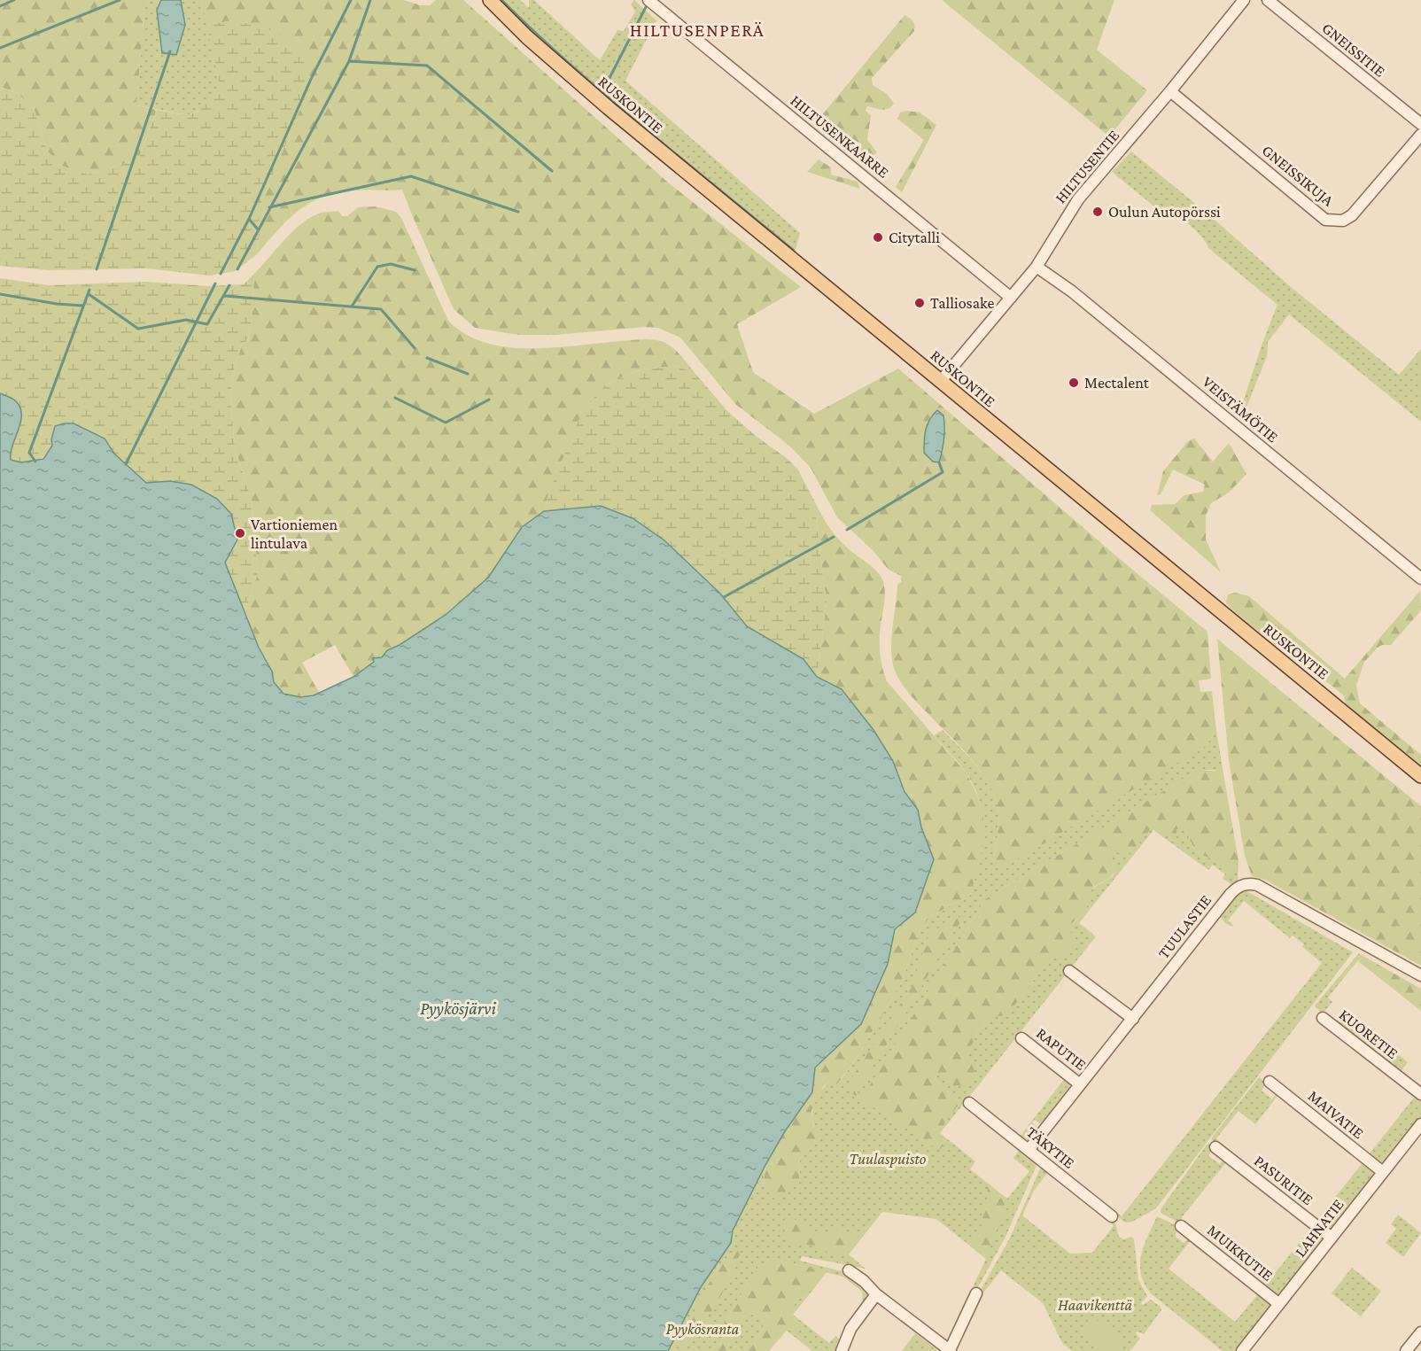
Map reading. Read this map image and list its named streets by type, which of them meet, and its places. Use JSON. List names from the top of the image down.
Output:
{
  "streets": {
    "main road": ["RUSKONTIE"],
    "street": [
      "GNEISSITIE",
      "HILTUSENKAARRE",
      "HILTUSENTIE",
      "GNEISSIKUJA",
      "VEISTÄMÖTIE",
      "TUULASTIE",
      "KUORETIE",
      "RAPUTIE",
      "MAIVATIE",
      "TÄKYTIE",
      "PASURITIE",
      "LAHNATIE",
      "MUIKKUTIE"
    ]
  },
  "crossings": [
    ["RUSKONTIE", "HILTUSENTIE"],
    ["HILTUSENKAARRE", "HILTUSENTIE"],
    ["HILTUSENTIE", "GNEISSIKUJA"],
    ["HILTUSENTIE", "VEISTÄMÖTIE"],
    ["TUULASTIE", "RAPUTIE"],
    ["TUULASTIE", "TÄKYTIE"],
    ["MAIVATIE", "LAHNATIE"],
    ["PASURITIE", "LAHNATIE"],
    ["LAHNATIE", "MUIKKUTIE"]
  ],
  "districts": ["HILTUSENPERÄ"],
  "water": ["Pyykösjärvi"],
  "parks": ["Tuulaspuisto", "Haavikenttä", "Pyykösranta"],
  "places": [
    "Oulun Autopörssi",
    "Citytalli",
    "Talliosake",
    "Mectalent",
    "Vartioniemen lintulava"
  ]
}
